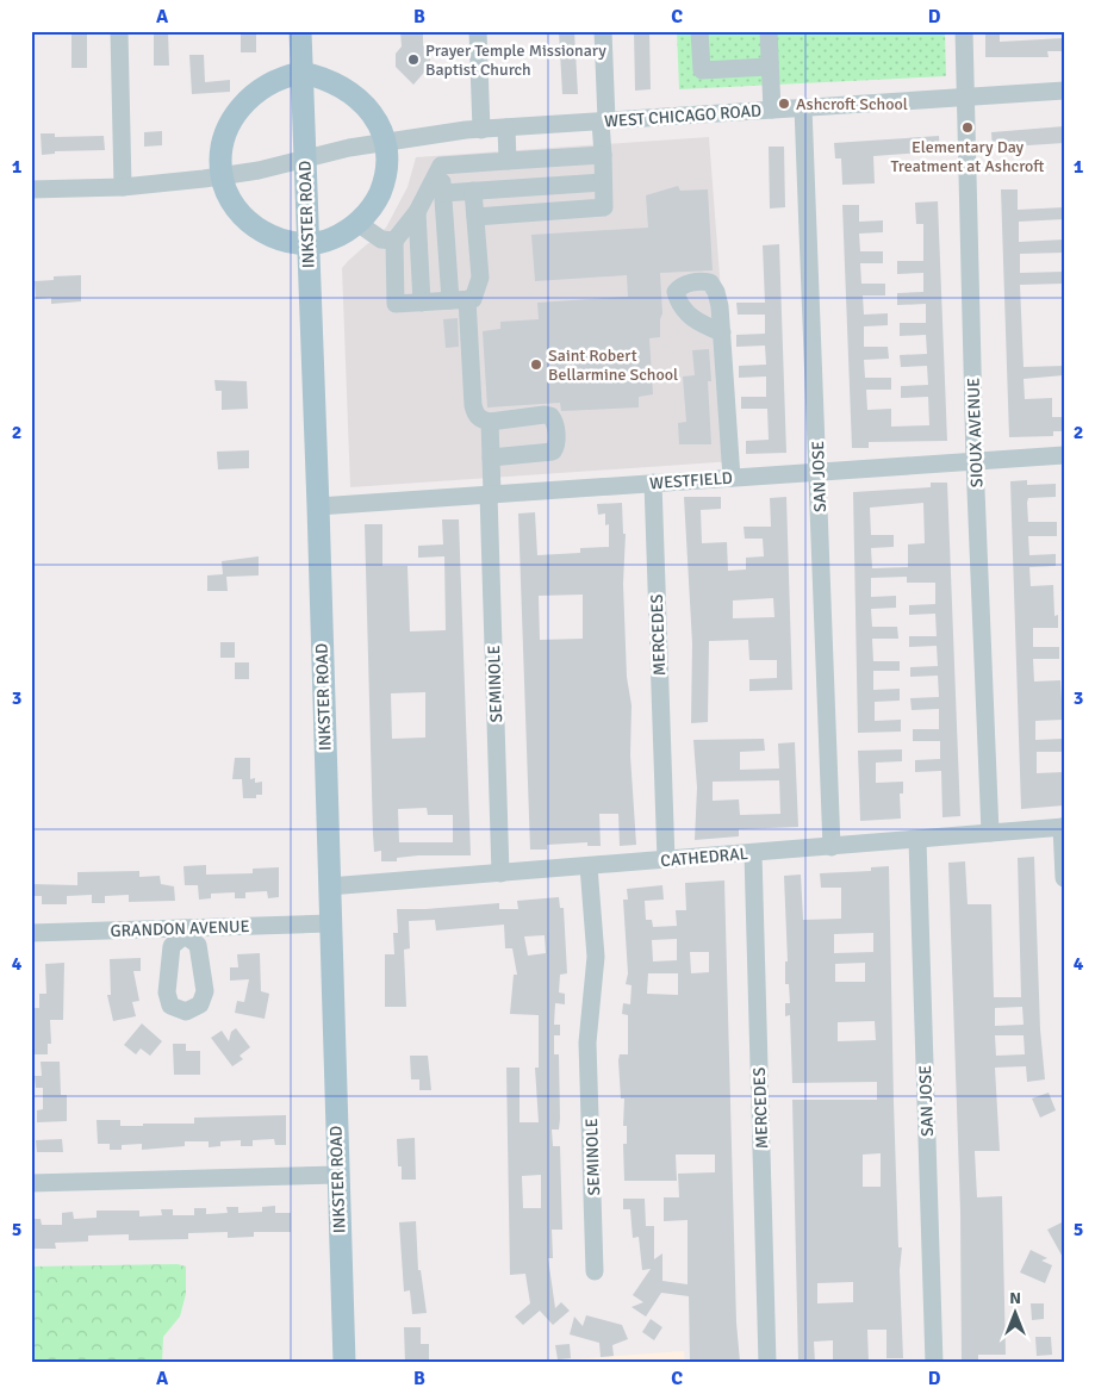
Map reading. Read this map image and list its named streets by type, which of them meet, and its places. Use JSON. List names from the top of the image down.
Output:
{
  "streets": {
    "main road": ["INKSTER ROAD"],
    "street": [
      "WEST CHICAGO ROAD",
      "SIOUX AVENUE",
      "SAN JOSE",
      "WESTFIELD",
      "MERCEDES",
      "SEMINOLE",
      "CATHEDRAL",
      "GRANDON AVENUE"
    ]
  },
  "crossings": [
    ["WEST CHICAGO ROAD", "INKSTER ROAD"],
    ["WEST CHICAGO ROAD", "SIOUX AVENUE"],
    ["WEST CHICAGO ROAD", "SAN JOSE"],
    ["INKSTER ROAD", "WESTFIELD"],
    ["INKSTER ROAD", "CATHEDRAL"],
    ["INKSTER ROAD", "GRANDON AVENUE"],
    ["SIOUX AVENUE", "WESTFIELD"],
    ["SIOUX AVENUE", "CATHEDRAL"],
    ["SAN JOSE", "WESTFIELD"],
    ["SAN JOSE", "CATHEDRAL"],
    ["WESTFIELD", "MERCEDES"],
    ["WESTFIELD", "SEMINOLE"],
    ["MERCEDES", "CATHEDRAL"],
    ["SEMINOLE", "CATHEDRAL"]
  ],
  "places": [
    "Prayer Temple Missionary Baptist Church",
    "Ashcroft School",
    "Elementary Day Treatment at Ashcroft",
    "Saint Robert Bellarmine School"
  ],
  "north": "top",
  "grid": {
    "columns": [
      "A",
      "B",
      "C",
      "D"
    ],
    "rows": [
      "1",
      "2",
      "3",
      "4",
      "5"
    ]
  }
}
